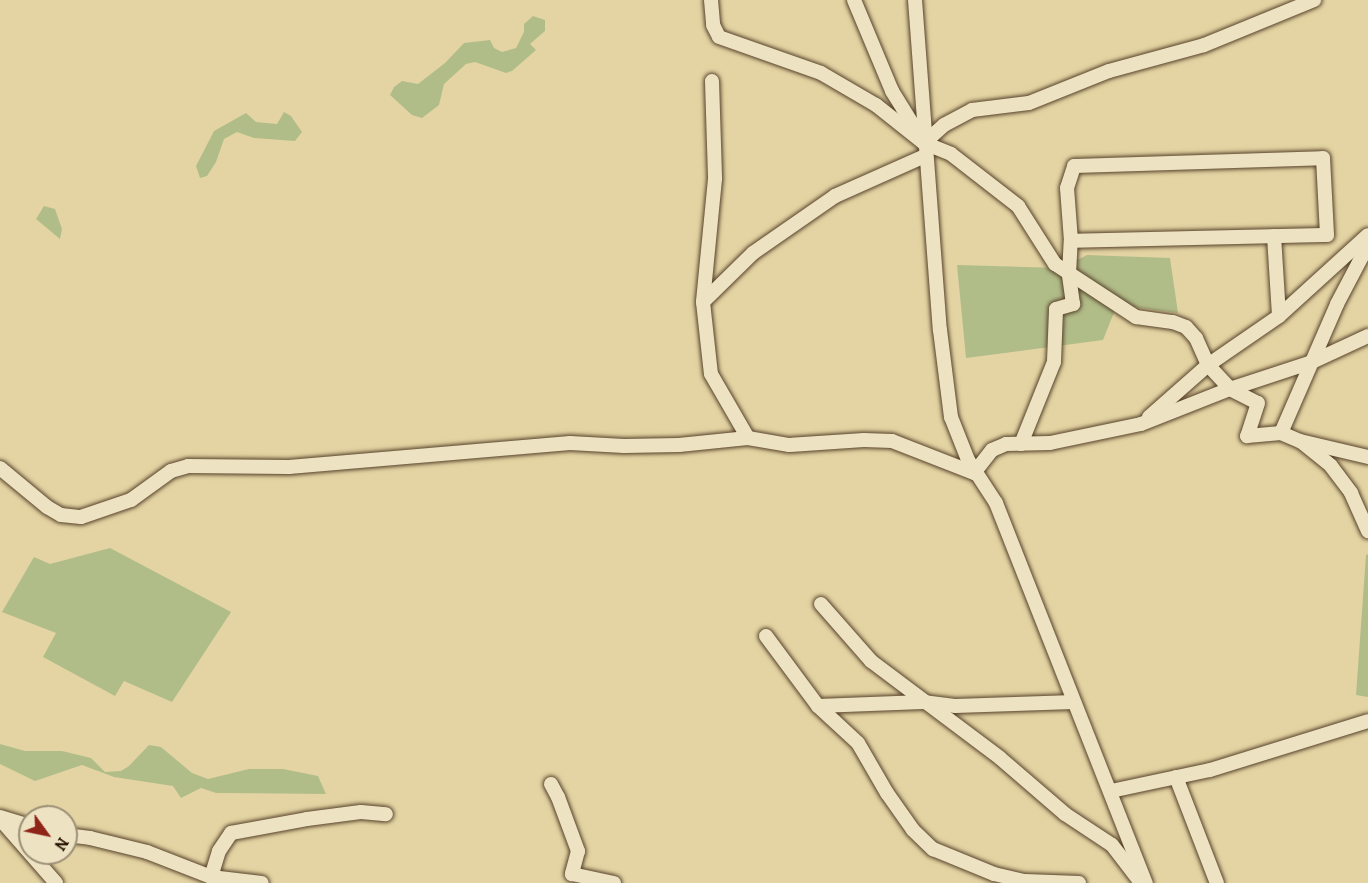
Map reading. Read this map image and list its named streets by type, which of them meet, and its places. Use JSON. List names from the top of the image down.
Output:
{
  "north": "bottom right"
}
